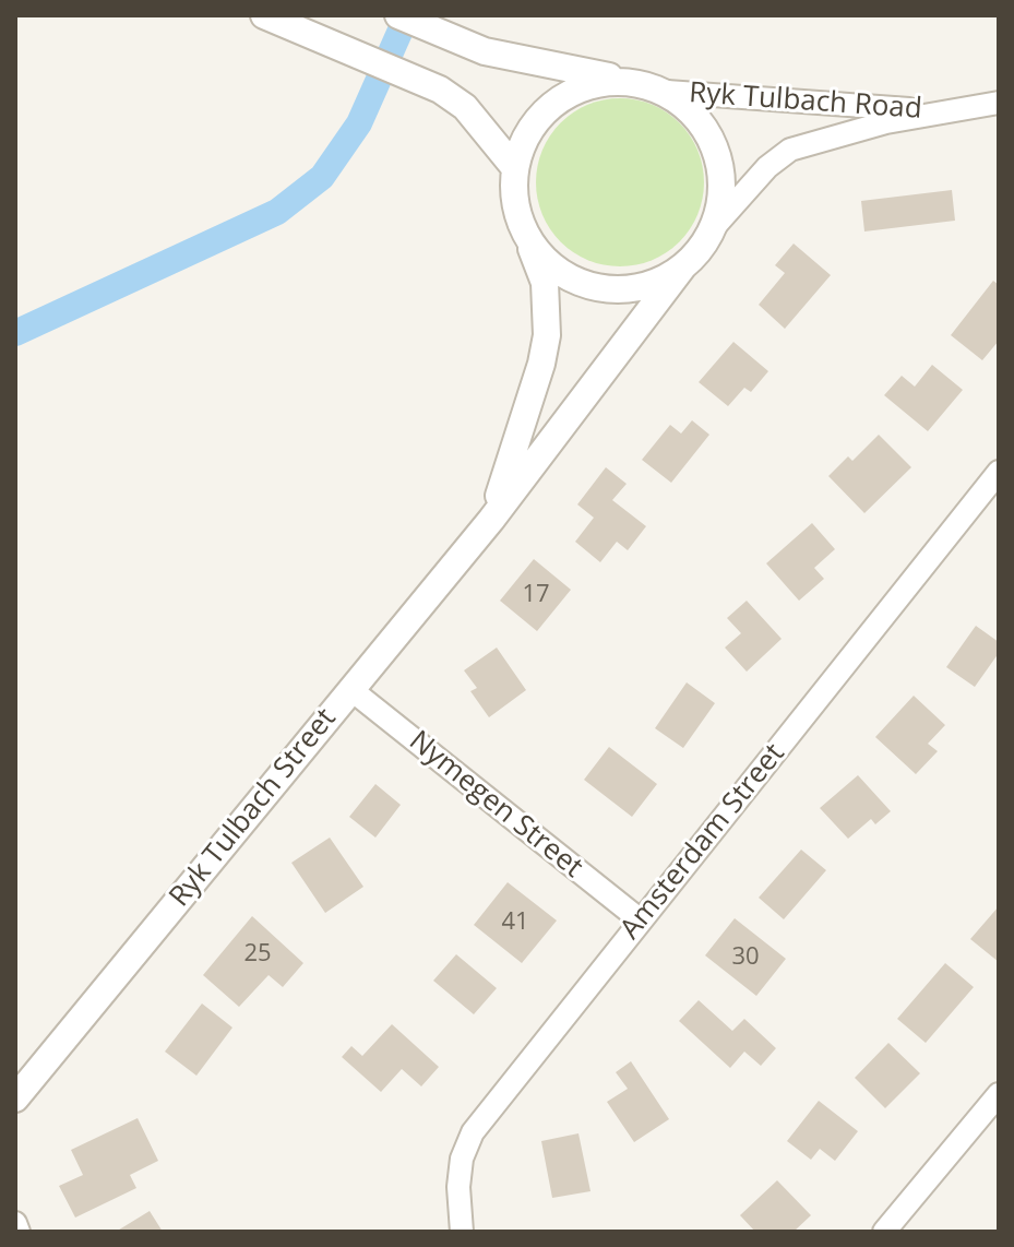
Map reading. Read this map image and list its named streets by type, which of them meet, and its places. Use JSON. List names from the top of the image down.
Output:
{
  "streets": {
    "street": [
      "Ryk Tulbach Road",
      "Nymegen Street",
      "Ryk Tulbach Street",
      "Amsterdam Street"
    ]
  },
  "crossings": [
    ["Ryk Tulbach Road", "Ryk Tulbach Street"],
    ["Nymegen Street", "Ryk Tulbach Street"],
    ["Nymegen Street", "Amsterdam Street"]
  ],
  "house_numbers": [
    "17",
    "41",
    "25",
    "30"
  ]
}
